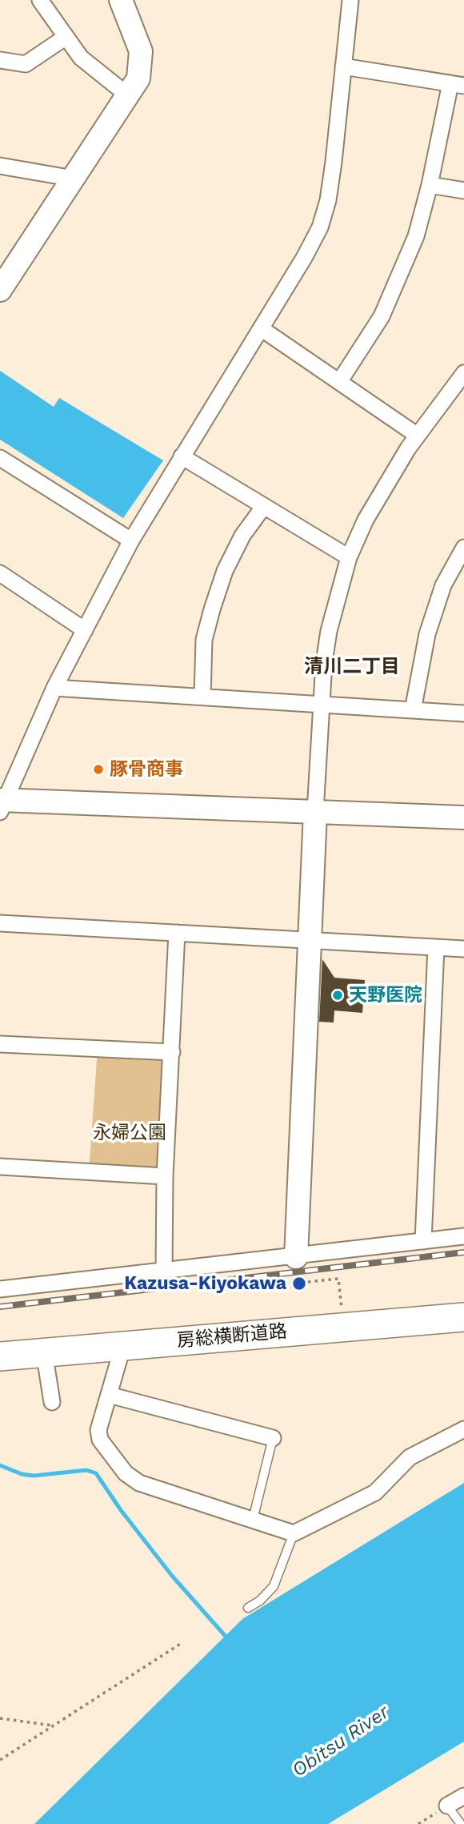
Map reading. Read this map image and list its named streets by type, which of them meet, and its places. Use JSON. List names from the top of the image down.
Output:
{
  "streets": {
    "highway": ["房総横断道路"]
  },
  "districts": ["清川二丁目"],
  "water": ["Obitsu River"],
  "parks": ["永婦公園"],
  "places": ["豚骨商事", "天野医院", "Kazusa-Kiyokawa"]
}
